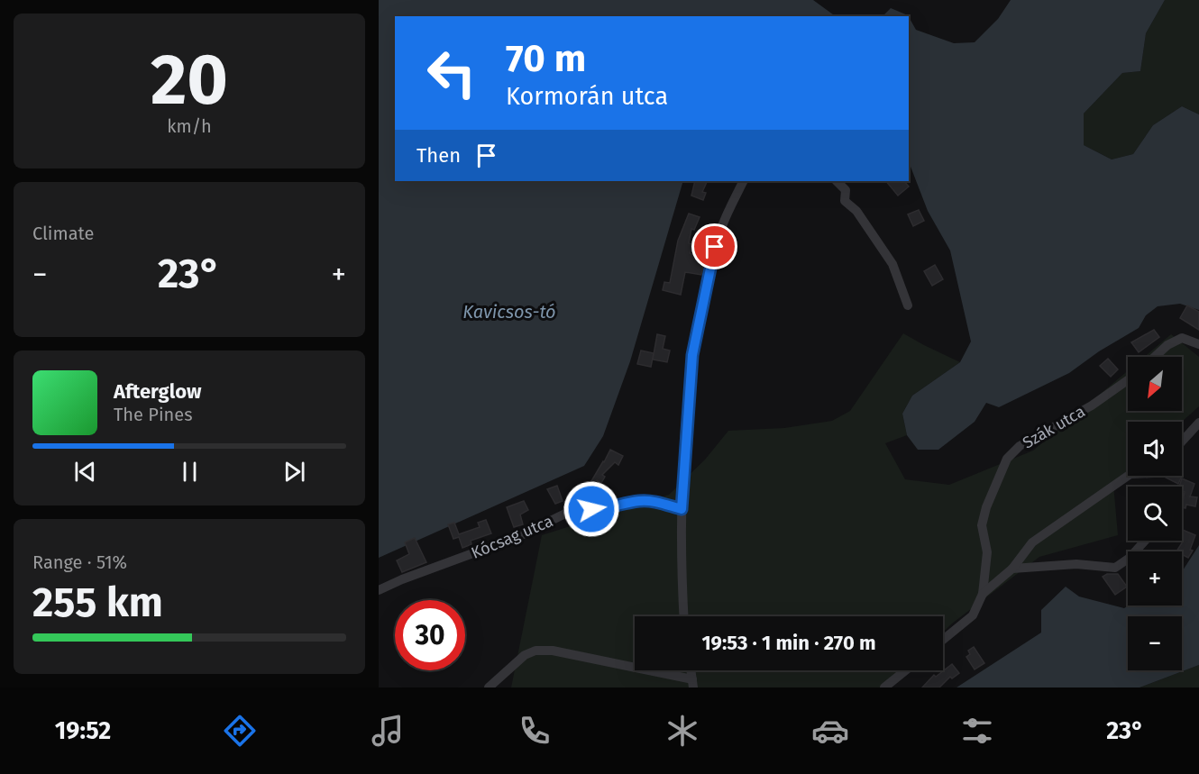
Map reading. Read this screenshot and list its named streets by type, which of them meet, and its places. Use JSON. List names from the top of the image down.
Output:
{
  "streets": {
    "street": ["Szák utca", "Kócsag utca"]
  },
  "water": ["Kavicsos-tó"],
  "north": "bottom left",
  "page": {
    "tile": [
      ["20", "km/h"],
      "Climate",
      ["Range · 51%", "255 km"]
    ],
    "turn": ["70 m", "Kormorán utca"],
    "then": "Then",
    "heat": ["−", "23°", "+"],
    "map_buttons": ["+", "−"],
    "song": ["Afterglow", "The Pines"],
    "limit": "30",
    "trip": "19:53 · 1 min · 270 m",
    "tabs": ["19:52", "23°"]
  }
}
